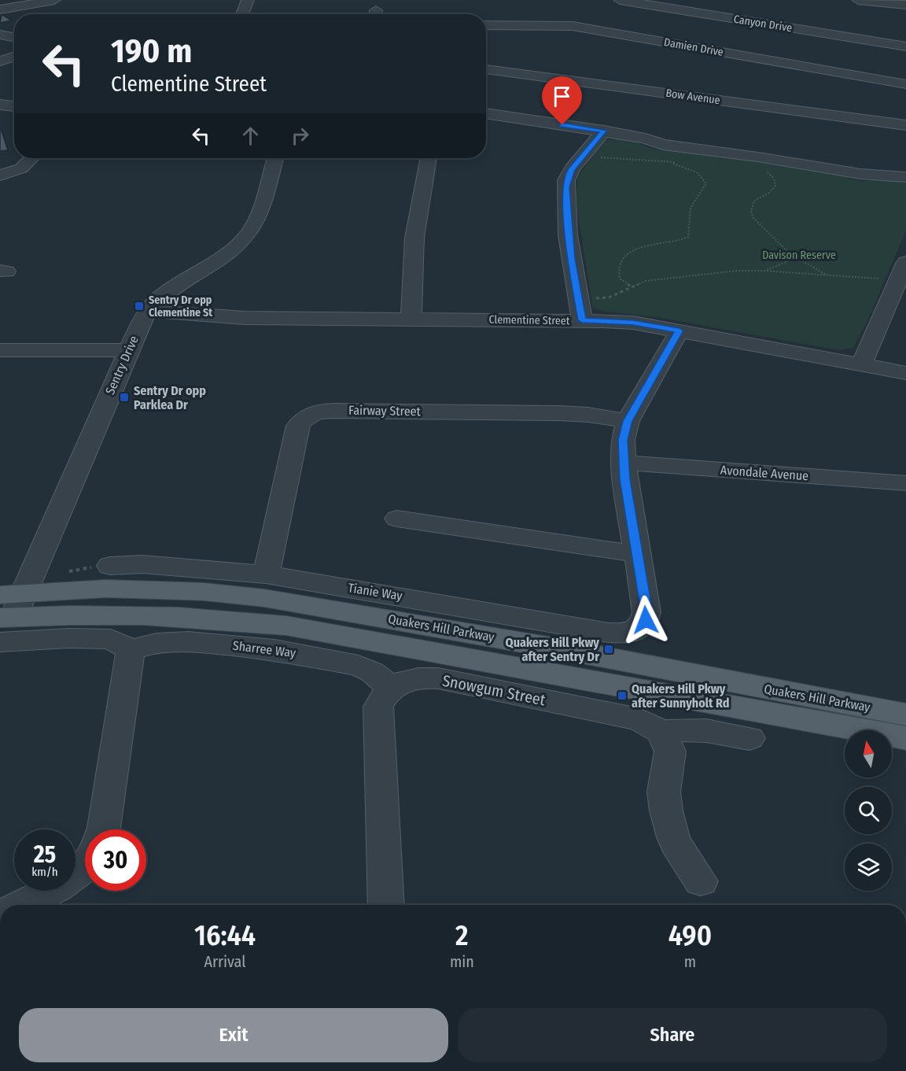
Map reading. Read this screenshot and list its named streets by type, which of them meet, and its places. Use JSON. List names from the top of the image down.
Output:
{
  "streets": {
    "main road": ["Quakers Hill Parkway"],
    "street": [
      "Canyon Drive",
      "Damien Drive",
      "Bow Avenue",
      "Clementine Street",
      "Sentry Drive",
      "Fairway Street",
      "Avondale Avenue",
      "Tianie Way",
      "Sharree Way",
      "Snowgum Street"
    ]
  },
  "crossings": [
    ["Clementine Street", "Sentry Drive"],
    ["Sentry Drive", "Quakers Hill Parkway"],
    ["Fairway Street", "Tianie Way"],
    ["Sharree Way", "Snowgum Street"]
  ],
  "parks": ["Davison Reserve"],
  "places": {
    "transit": [
      "Sentry Dr opp Clementine St",
      "Sentry Dr opp Parklea Dr",
      "Quakers Hill Pkwy after Sentry Dr",
      "Quakers Hill Pkwy after Sunnyholt Rd"
    ]
  },
  "north": "top",
  "page": {
    "turn": ["190 m", "Clementine Street"],
    "speed": "25 km/h",
    "limit": "30",
    "eta": [
      "16:44",
      "Arrival",
      "2",
      "min",
      "490",
      "m"
    ],
    "buttons": ["Exit", "Share"]
  }
}
